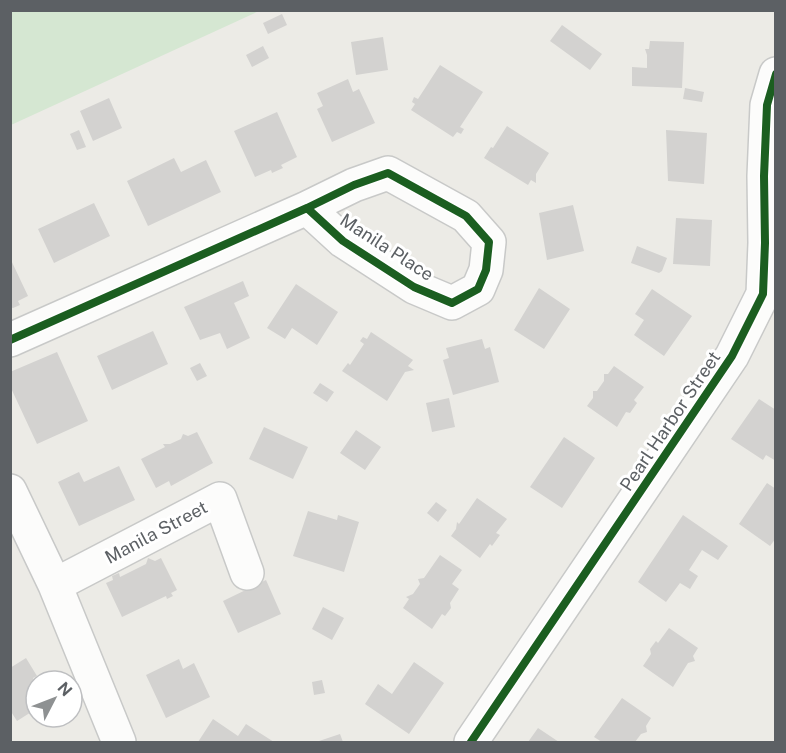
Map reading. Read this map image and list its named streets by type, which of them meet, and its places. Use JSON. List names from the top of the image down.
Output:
{
  "streets": {
    "street": ["Manila Place", "Pearl Harbor Street", "Manila Street"]
  },
  "north": "top right"
}
